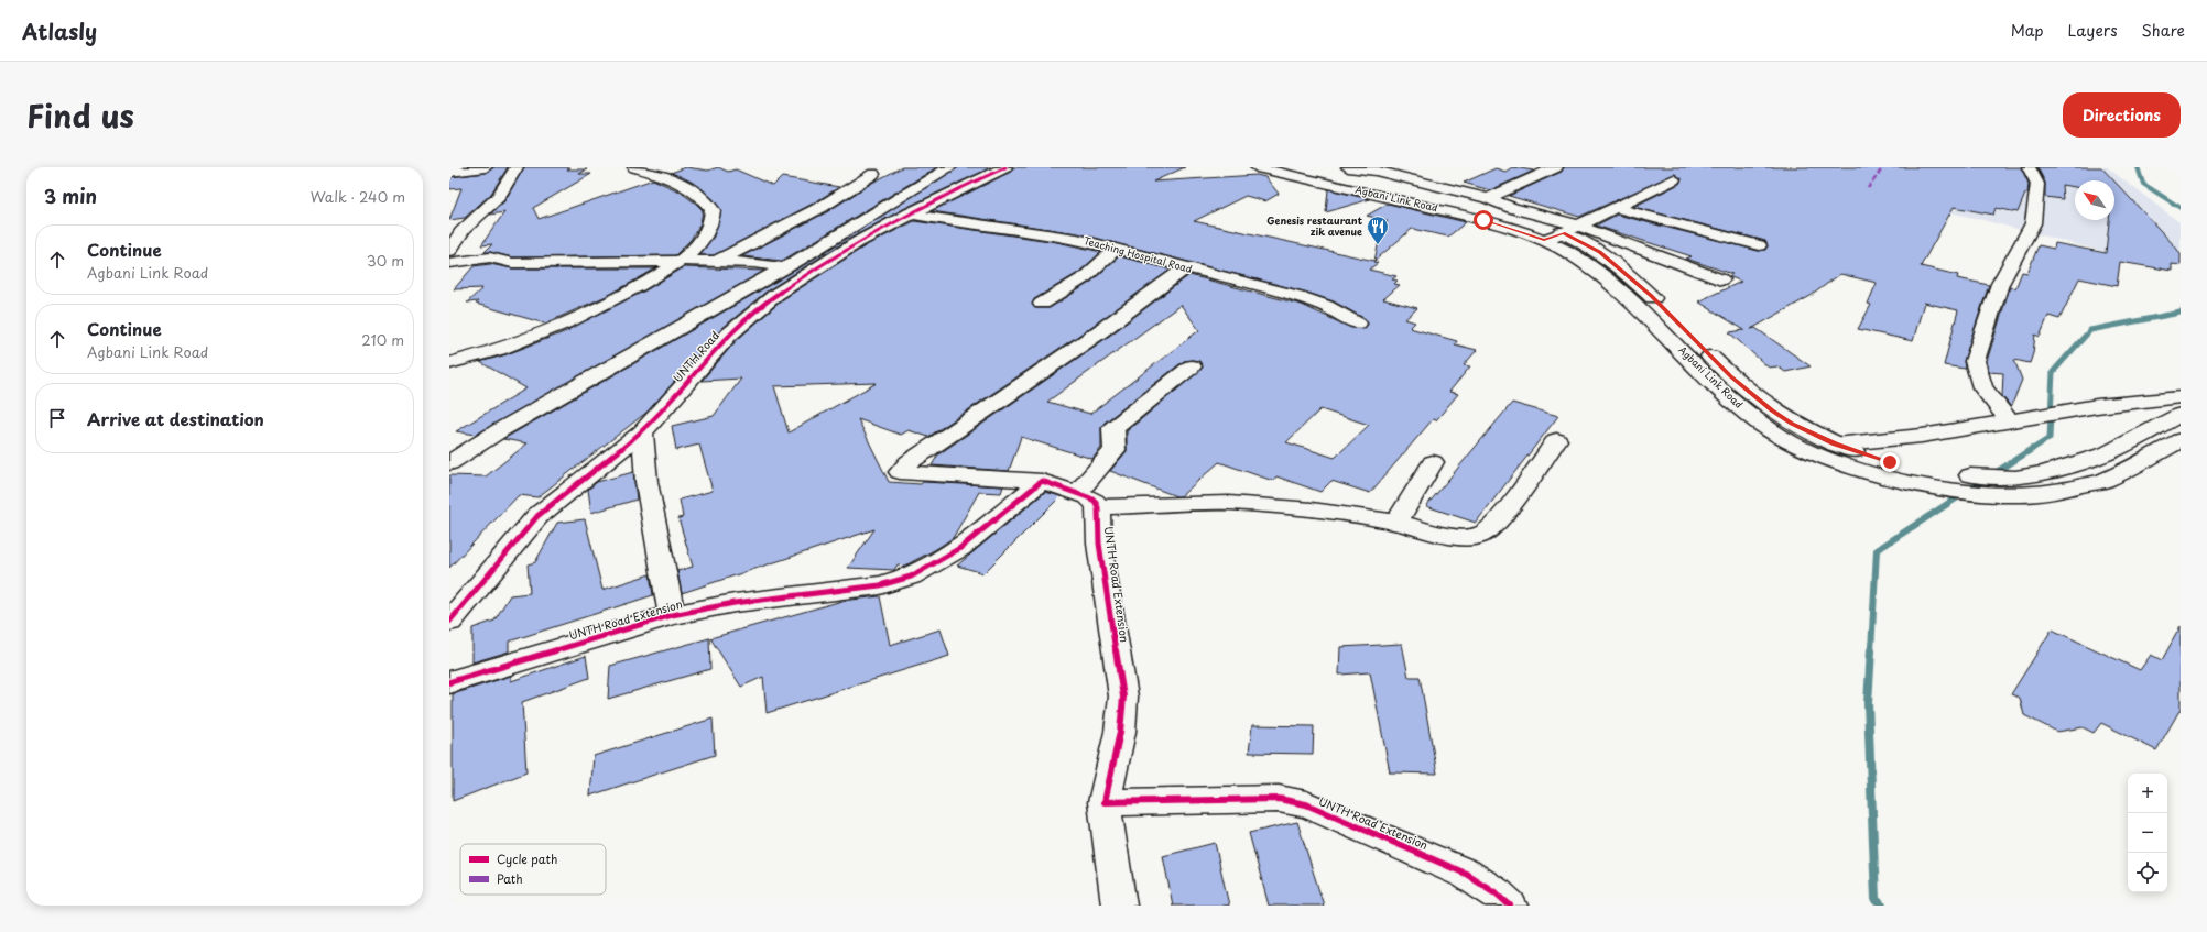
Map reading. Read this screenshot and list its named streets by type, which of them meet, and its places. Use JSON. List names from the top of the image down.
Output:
{
  "streets": {
    "street": [
      "Agbani Link Road",
      "Teaching Hospital Road",
      "UNTH Road",
      "UNTH Road Extension"
    ]
  },
  "crossings": [
    ["Teaching Hospital Road", "UNTH Road"]
  ],
  "places": {
    "restaurant": ["Genesis restaurant zik avenue"]
  },
  "legend": ["Cycle path", "Path"],
  "north": "top left",
  "page": {
    "header": "Atlasly",
    "nav": ["Map", "Layers", "Share"],
    "title": "Find us",
    "buttons": "Directions",
    "heading": ["3 min", "Walk · 240 m"],
    "list": [
      ["Continue", "Agbani Link Road", "30 m"],
      ["Continue", "Agbani Link Road", "210 m"],
      "Arrive at destination"
    ],
    "map_buttons": ["+", "−"]
  }
}
